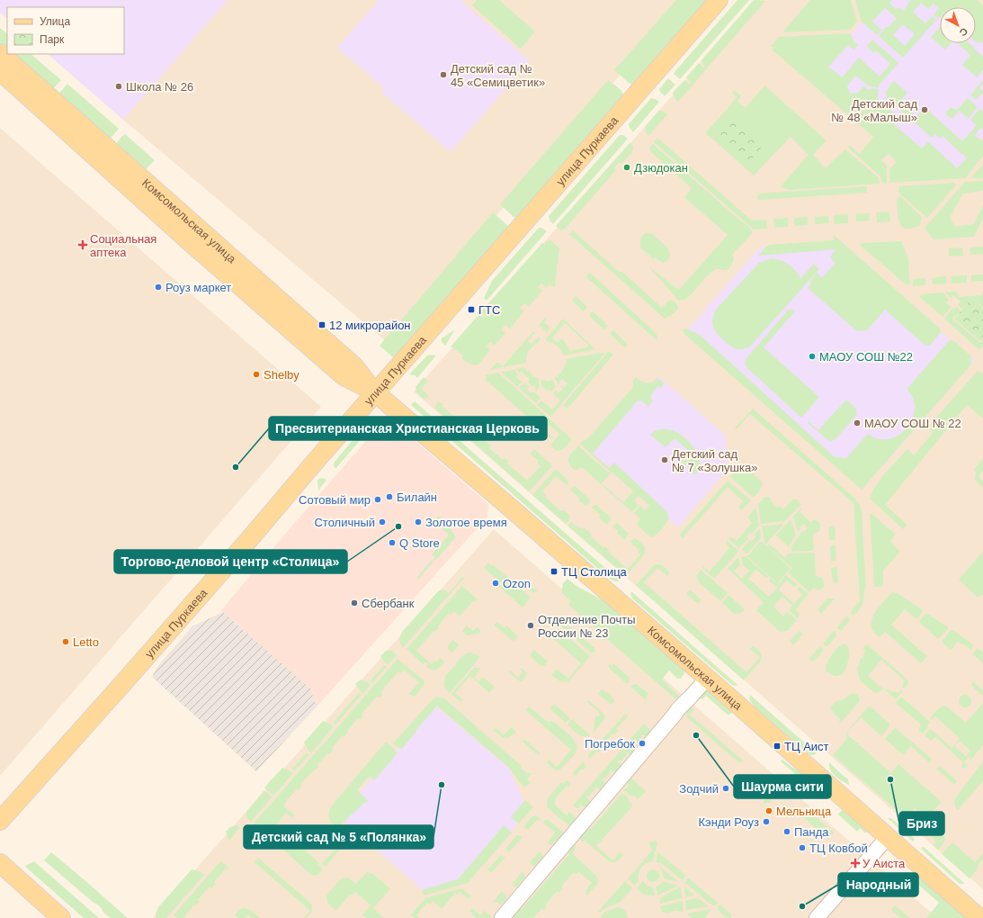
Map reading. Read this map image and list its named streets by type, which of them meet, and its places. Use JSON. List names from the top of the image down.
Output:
{
  "streets": {
    "main road": ["улица Пуркаева", "Комсомольская улица"]
  },
  "crossings": [
    ["улица Пуркаева", "Комсомольская улица"]
  ],
  "places": {
    "other": [
      "Детский сад № 45 «Семицветик»",
      "Школа № 26",
      "Детский сад № 48 «Малыш»",
      "Дзюдокан",
      "Роуз маркет",
      "МАОУ СОШ №22",
      "Shelby",
      "МАОУ СОШ № 22",
      "Детский сад № 7 «Золушка»",
      "Пресвитерианская Христианская Церковь",
      "Билайн",
      "Сотовый мир",
      "Столичный",
      "Золотое время",
      "Торгово-деловой центр «Столица»",
      "Q Store",
      "Ozon",
      "Сбербанк",
      "Отделение Почты России № 23",
      "Letto",
      "Шаурма сити",
      "Погребок",
      "Бриз",
      "Детский сад № 5 «Полянка»",
      "Зодчий",
      "Мельница",
      "Кэнди Роуз",
      "Панда",
      "ТЦ Ковбой",
      "Народный"
    ],
    "health": ["Социальная аптека", "У Аиста"],
    "transit": [
      "ГТС",
      "12 микрорайон",
      "ТЦ Столица",
      "ТЦ Аист"
    ]
  },
  "legend": ["Улица", "Парк"],
  "north": "bottom right"
}
